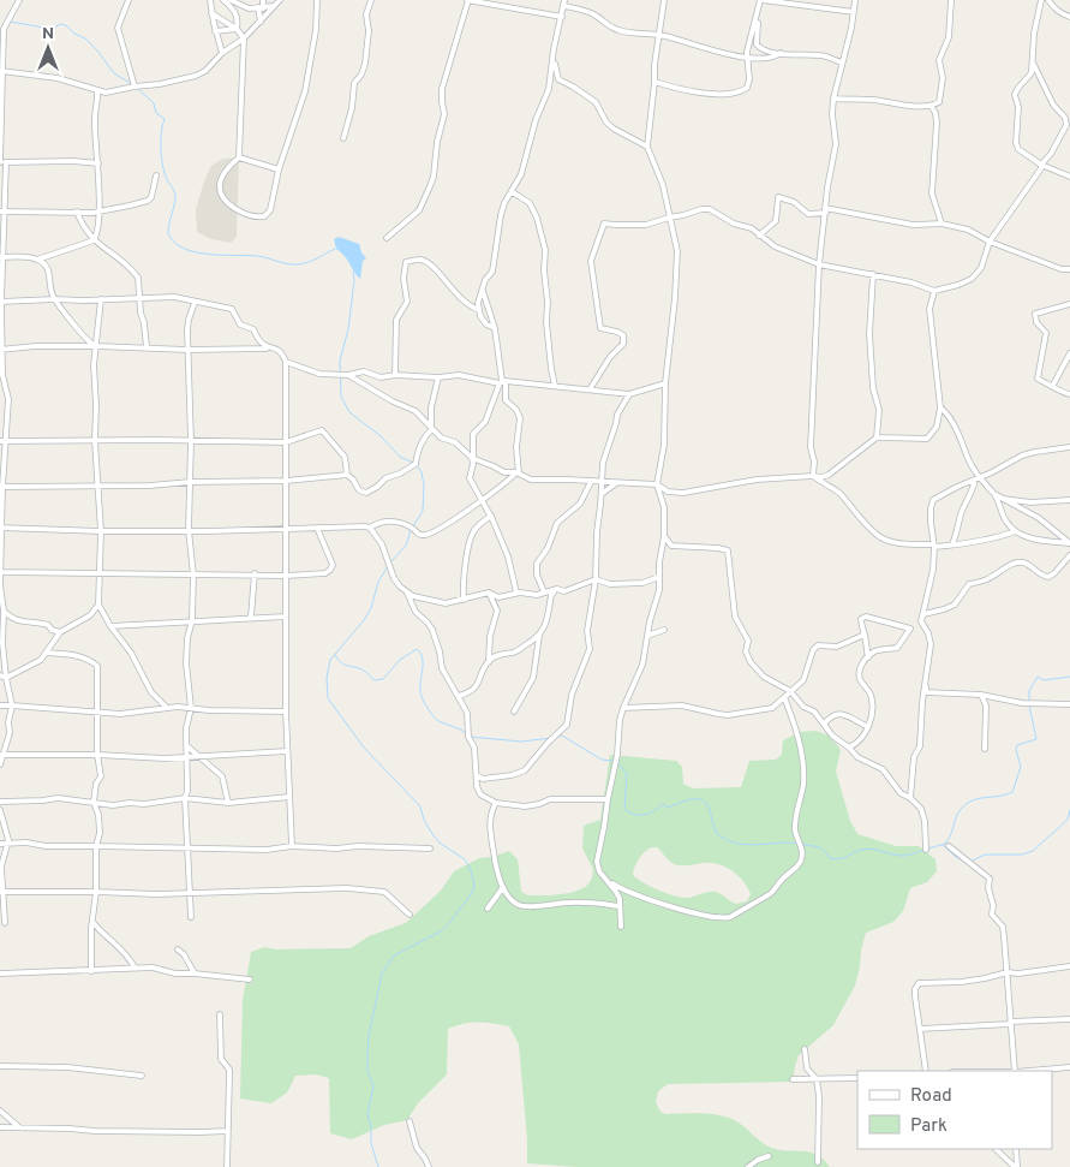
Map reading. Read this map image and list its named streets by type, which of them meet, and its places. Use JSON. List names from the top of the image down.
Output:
{
  "legend": ["Road", "Park"],
  "north": "top"
}
